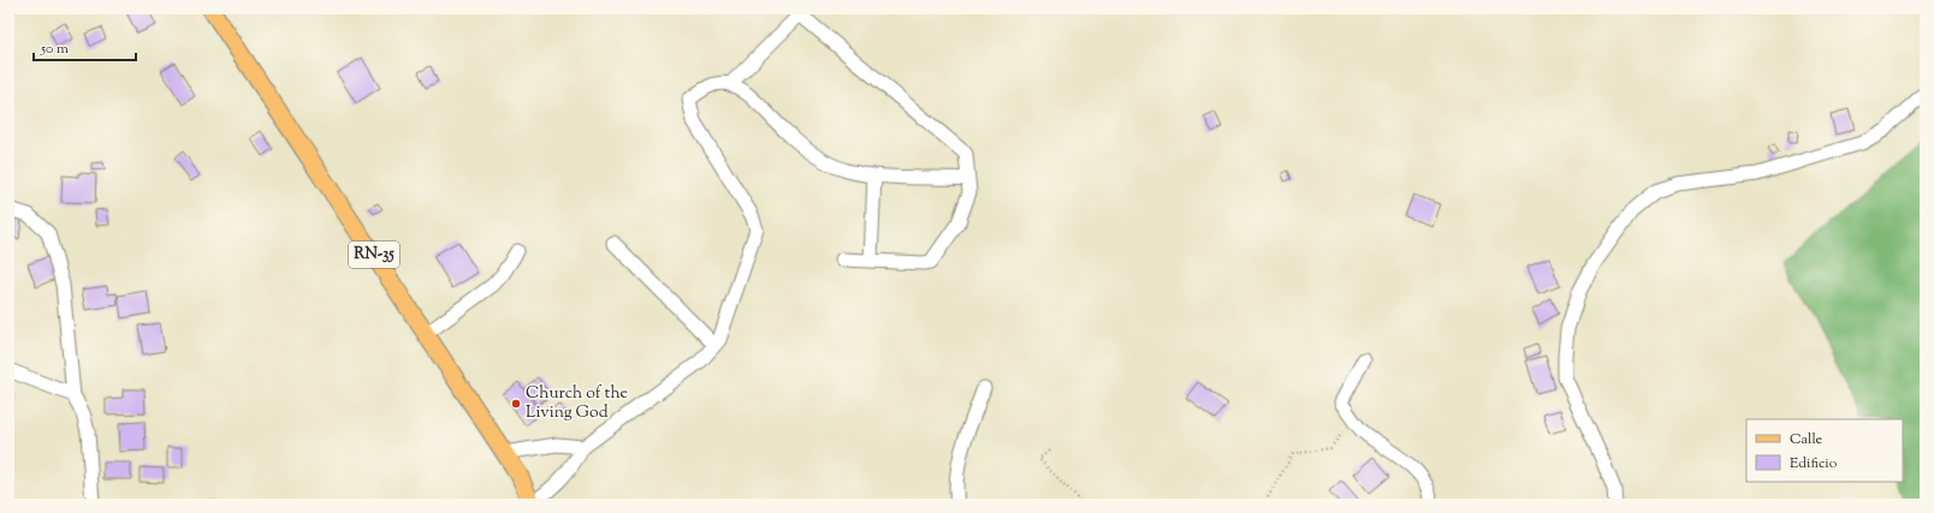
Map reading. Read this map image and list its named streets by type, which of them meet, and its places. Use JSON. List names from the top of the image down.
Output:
{
  "streets": {
    "main road": ["RN-35"]
  },
  "places": ["Church of the Living God"],
  "legend": ["Calle", "Edificio"],
  "scale_bar": "50 m"
}
